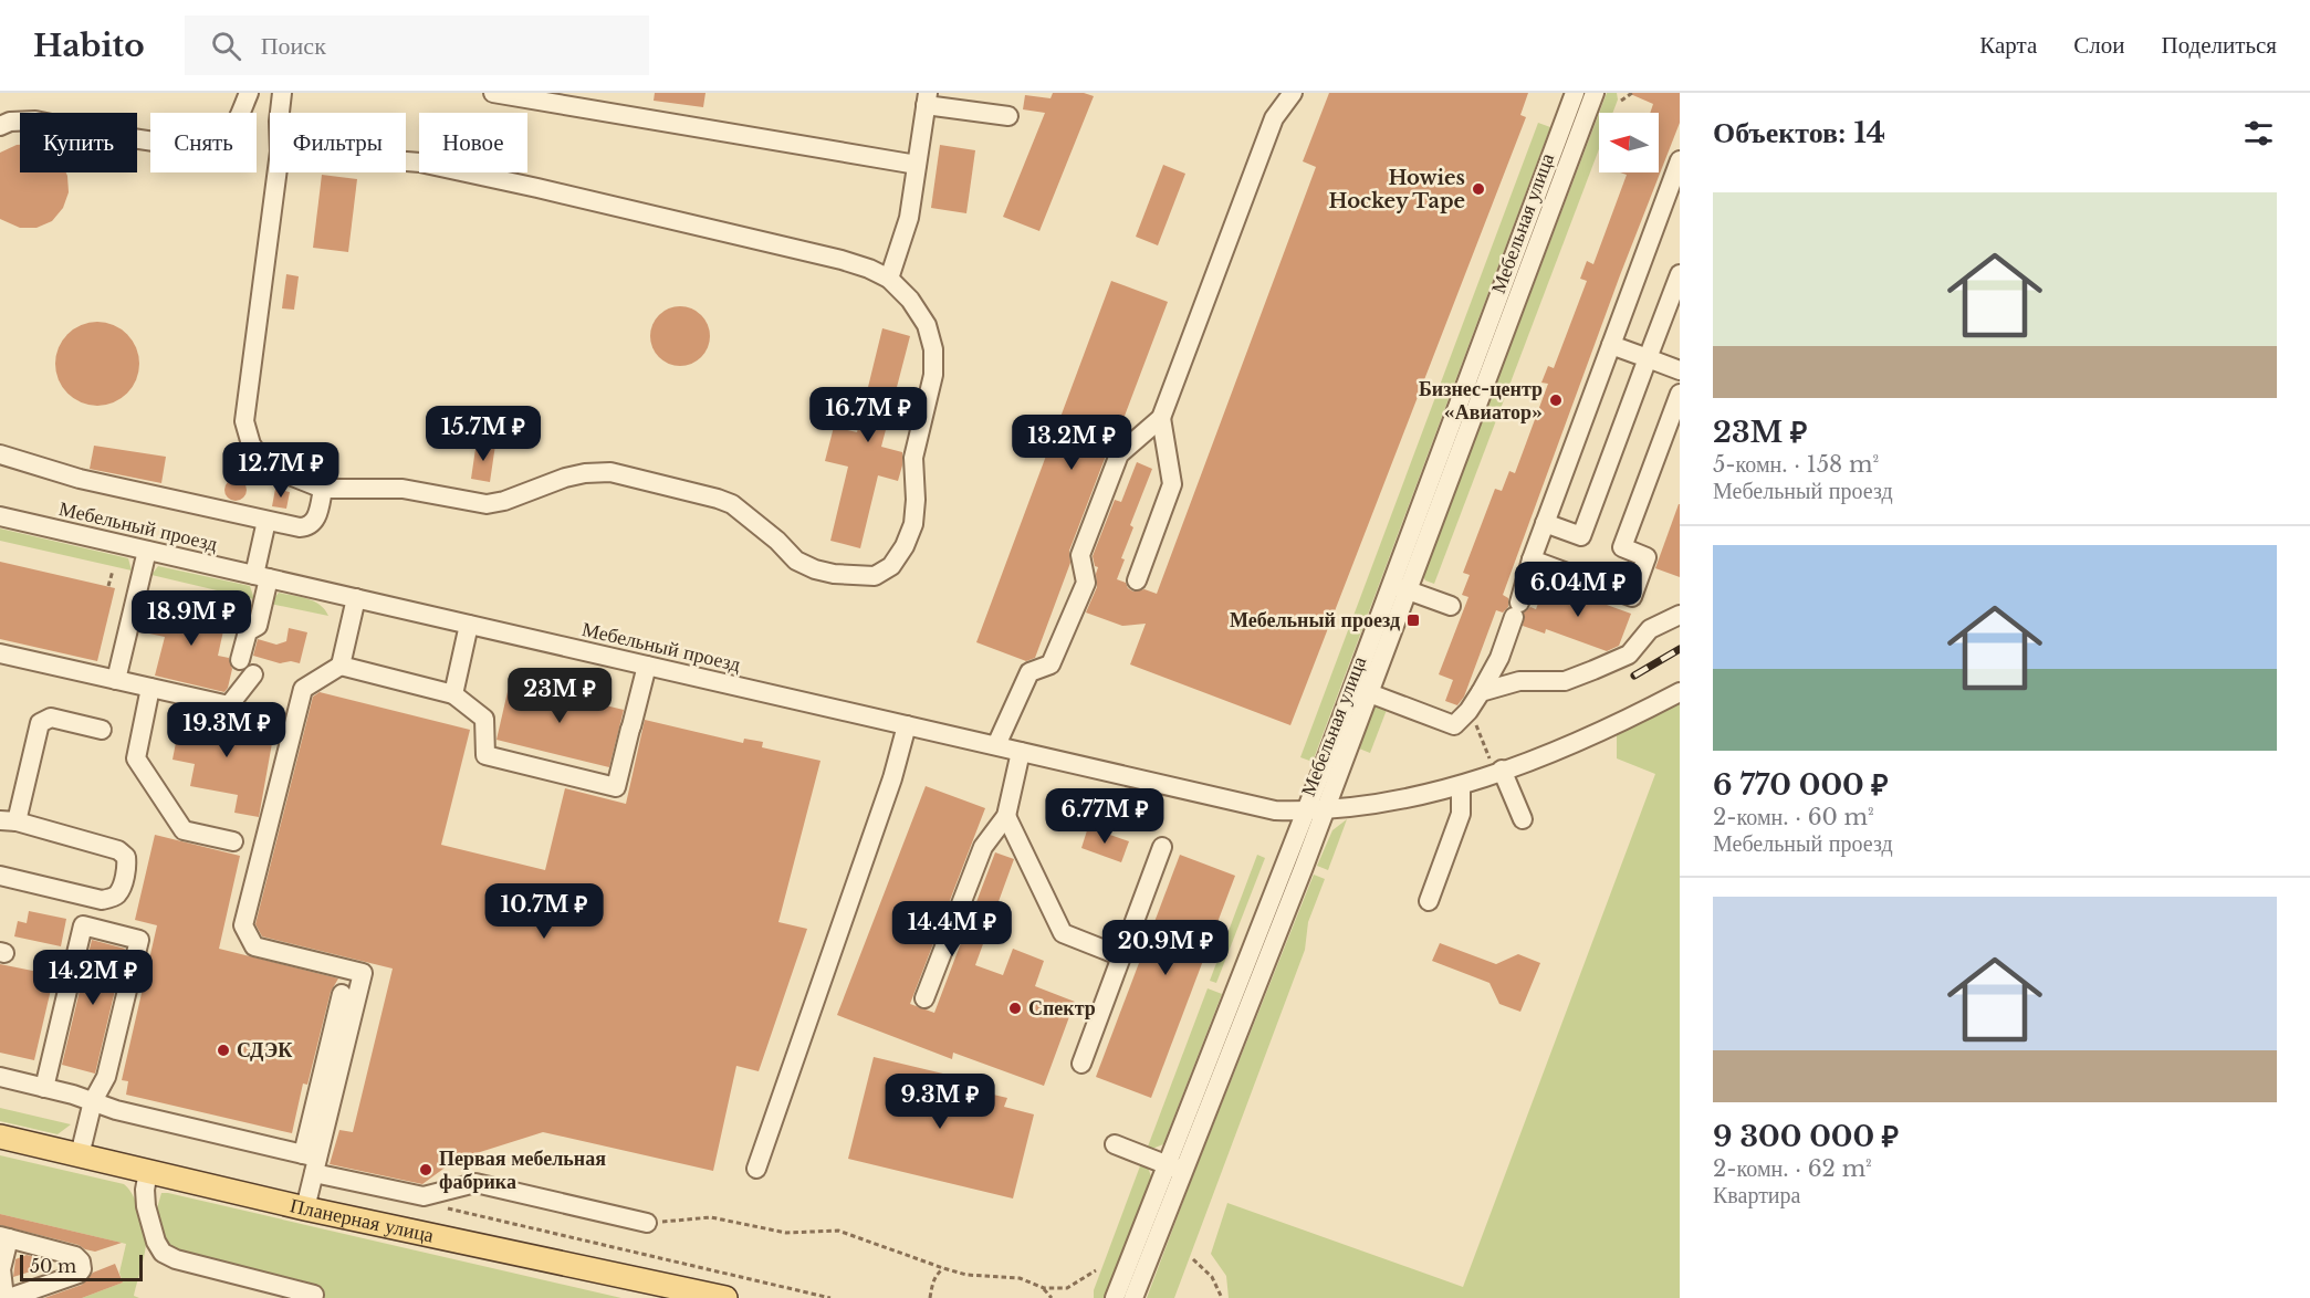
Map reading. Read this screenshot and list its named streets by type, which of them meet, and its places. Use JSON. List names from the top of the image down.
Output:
{
  "streets": {
    "main road": ["Планерная улица"],
    "street": ["Мебельная улица", "Мебельный проезд"]
  },
  "crossings": [
    ["Мебельная улица", "Мебельный проезд"]
  ],
  "places": {
    "other": [
      "Howies Hockey Tape",
      "Бизнес-центр «Авиатор»",
      "Спектр",
      "СДЭК",
      "Первая мебельная фабрика"
    ],
    "transit": ["Мебельный проезд"]
  },
  "scale_bar": "50 m",
  "north": "left",
  "page": {
    "header": "Habito",
    "search": "Поиск",
    "nav": ["Карта", "Слои", "Поделиться"],
    "heading": "Объектов: 14",
    "chip": [
      "Купить",
      "Снять",
      "Фильтры",
      "Новое"
    ],
    "list": [
      {
        "name": "23M ₽",
        "note": "5-комн. · 158 m² · Мебельный проезд"
      },
      {
        "name": "6 770 000 ₽",
        "note": "2-комн. · 60 m² · Мебельный проезд"
      },
      {
        "name": "9 300 000 ₽",
        "note": "2-комн. · 62 m² · Квартира"
      }
    ],
    "price": [
      "16.7M ₽",
      "15.7M ₽",
      "13.2M ₽",
      "12.7M ₽",
      "6.04M ₽",
      "18.9M ₽",
      "23M ₽",
      "19.3M ₽",
      "6.77M ₽",
      "10.7M ₽",
      "14.4M ₽",
      "20.9M ₽",
      "14.2M ₽",
      "9.3M ₽"
    ],
    "scale": "50 m"
  }
}
